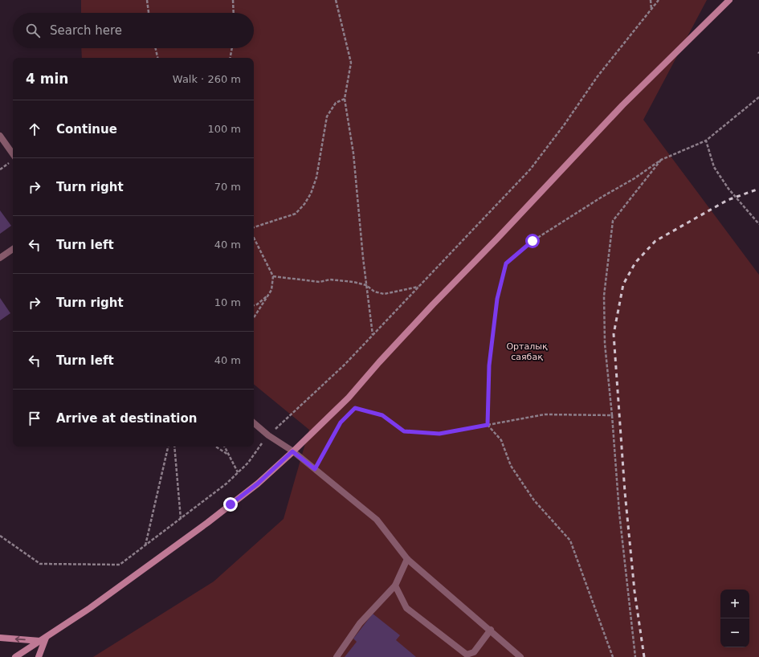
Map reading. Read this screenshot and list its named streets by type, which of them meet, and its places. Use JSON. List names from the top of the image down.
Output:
{
  "parks": ["Орталық саябақ"],
  "page": {
    "search": "Search here",
    "heading": ["4 min", "Walk · 260 m"],
    "list": [
      ["Continue", "100 m"],
      ["Turn right", "70 m"],
      ["Turn left", "40 m"],
      ["Turn right", "10 m"],
      ["Turn left", "40 m"],
      "Arrive at destination"
    ],
    "map_buttons": ["+", "−"]
  }
}
